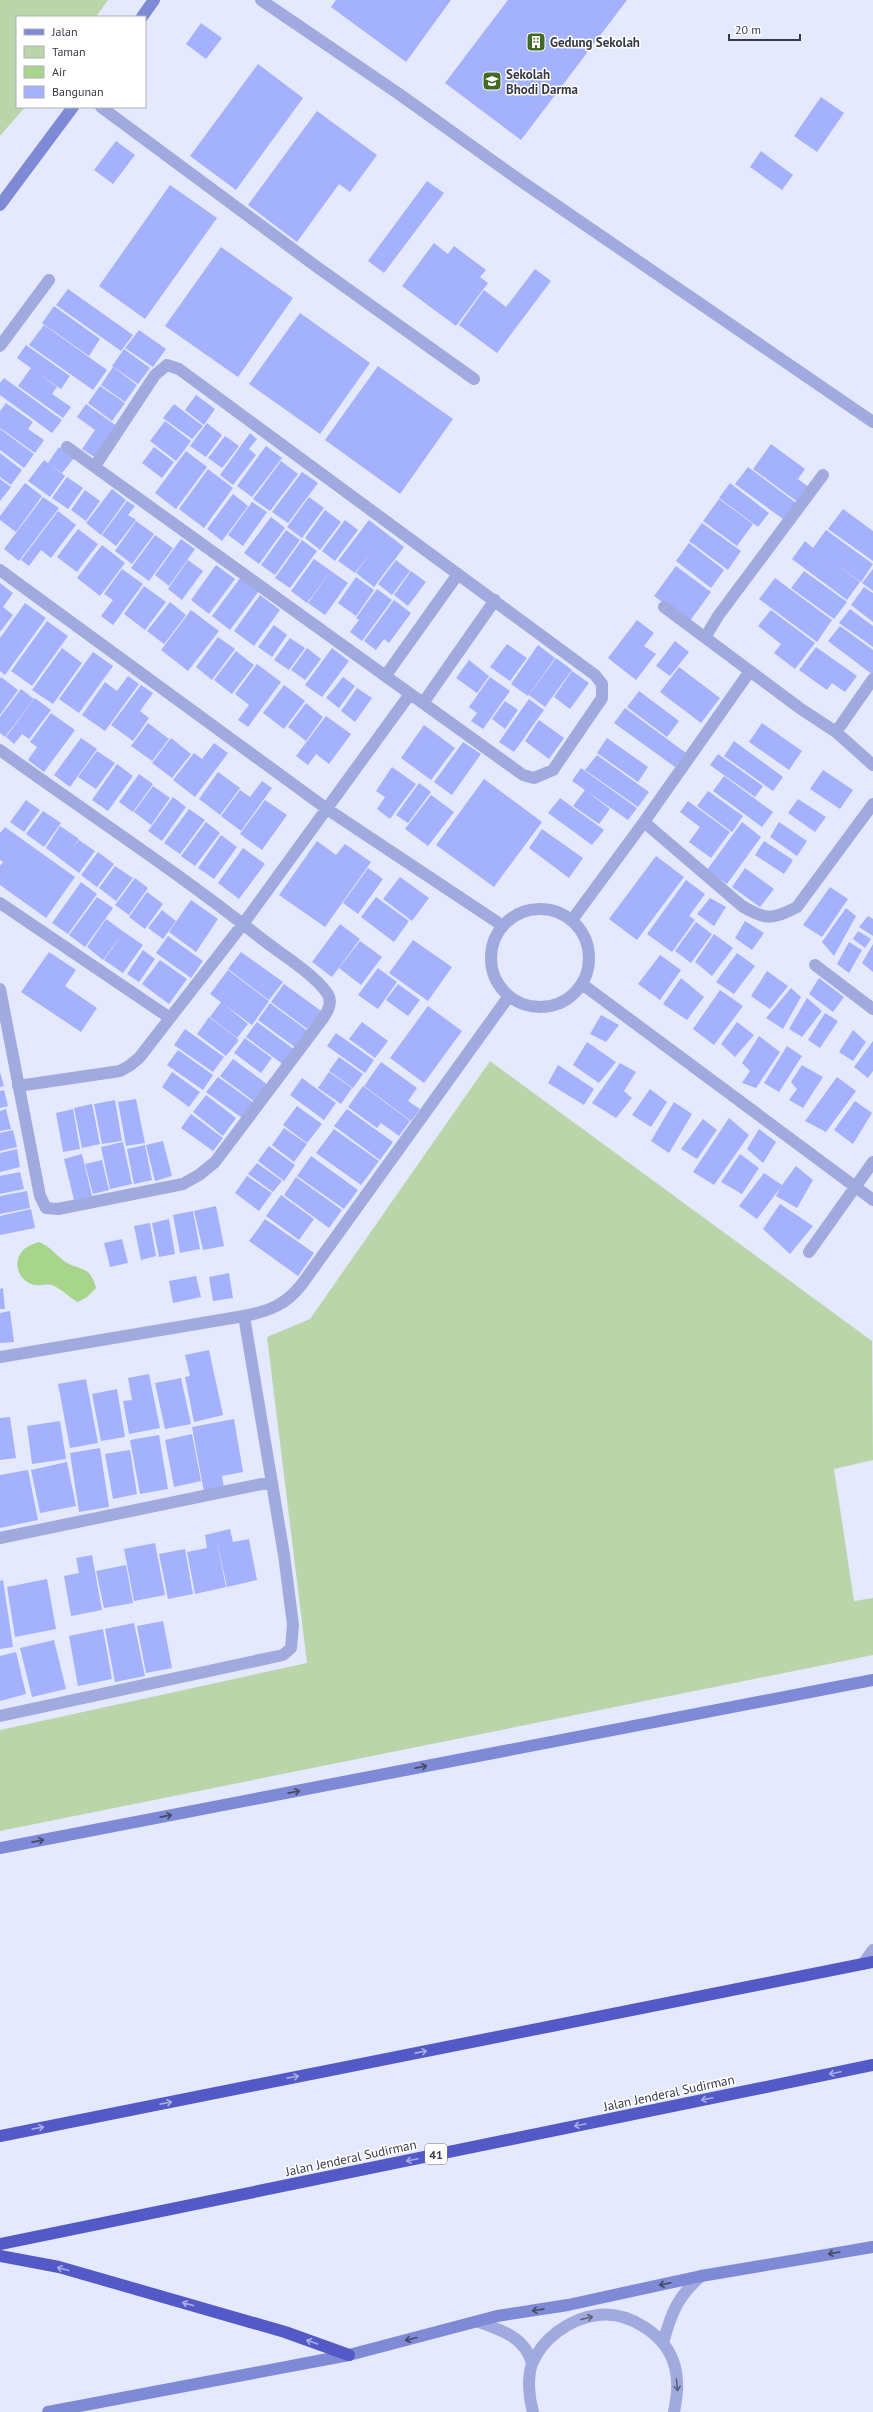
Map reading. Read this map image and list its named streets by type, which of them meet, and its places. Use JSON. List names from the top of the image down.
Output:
{
  "streets": {
    "highway": ["Jalan Jenderal Sudirman", "41"]
  },
  "places": {
    "building": ["Gedung Sekolah"],
    "school or university": ["Sekolah Bhodi Darma"]
  },
  "legend": [
    "Jalan",
    "Taman",
    "Air",
    "Bangunan"
  ],
  "scale_bar": "20 m"
}
